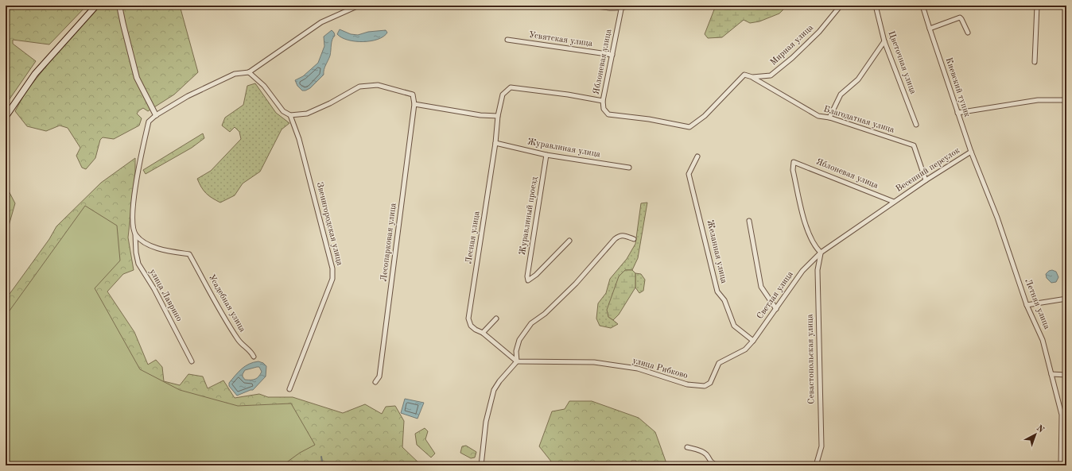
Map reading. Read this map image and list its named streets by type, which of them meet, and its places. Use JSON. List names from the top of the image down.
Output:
{
  "streets": {
    "street": [
      "Усвятская улица",
      "Мирная улица",
      "Яблоневая улица",
      "Цветочная улица",
      "Киевский тупик",
      "Благодатная улица",
      "Журавлиная улица",
      "Весенний переулок",
      "Журавлиный проезд",
      "Звенигородская улица",
      "Лесная улица",
      "Лесопарковая улица",
      "Желанная улица",
      "улица Лаврино",
      "Светлая улица",
      "Усадебная улица",
      "Летняя улица",
      "Севастопольская улица",
      "улица Рибково"
    ]
  },
  "crossings": [
    ["Усвятская улица", "Яблоневая улица"],
    ["Мирная улица", "Яблоневая улица"],
    ["Мирная улица", "Благодатная улица"],
    ["Яблоневая улица", "Весенний переулок"],
    ["Яблоневая улица", "Лесная улица"],
    ["Яблоневая улица", "Светлая улица"],
    ["Яблоневая улица", "Севастопольская улица"],
    ["Киевский тупик", "Весенний переулок"],
    ["Киевский тупик", "Летняя улица"],
    ["Благодатная улица", "Весенний переулок"],
    ["Журавлиная улица", "Журавлиный проезд"],
    ["Журавлиная улица", "Лесная улица"],
    ["Весенний переулок", "Светлая улица"],
    ["Весенний переулок", "Летняя улица"],
    ["Весенний переулок", "Севастопольская улица"],
    ["Лесная улица", "улица Рибково"],
    ["Желанная улица", "Светлая улица"],
    ["улица Лаврино", "Усадебная улица"],
    ["Светлая улица", "Севастопольская улица"],
    ["Светлая улица", "улица Рибково"]
  ],
  "north": "top right"
}
